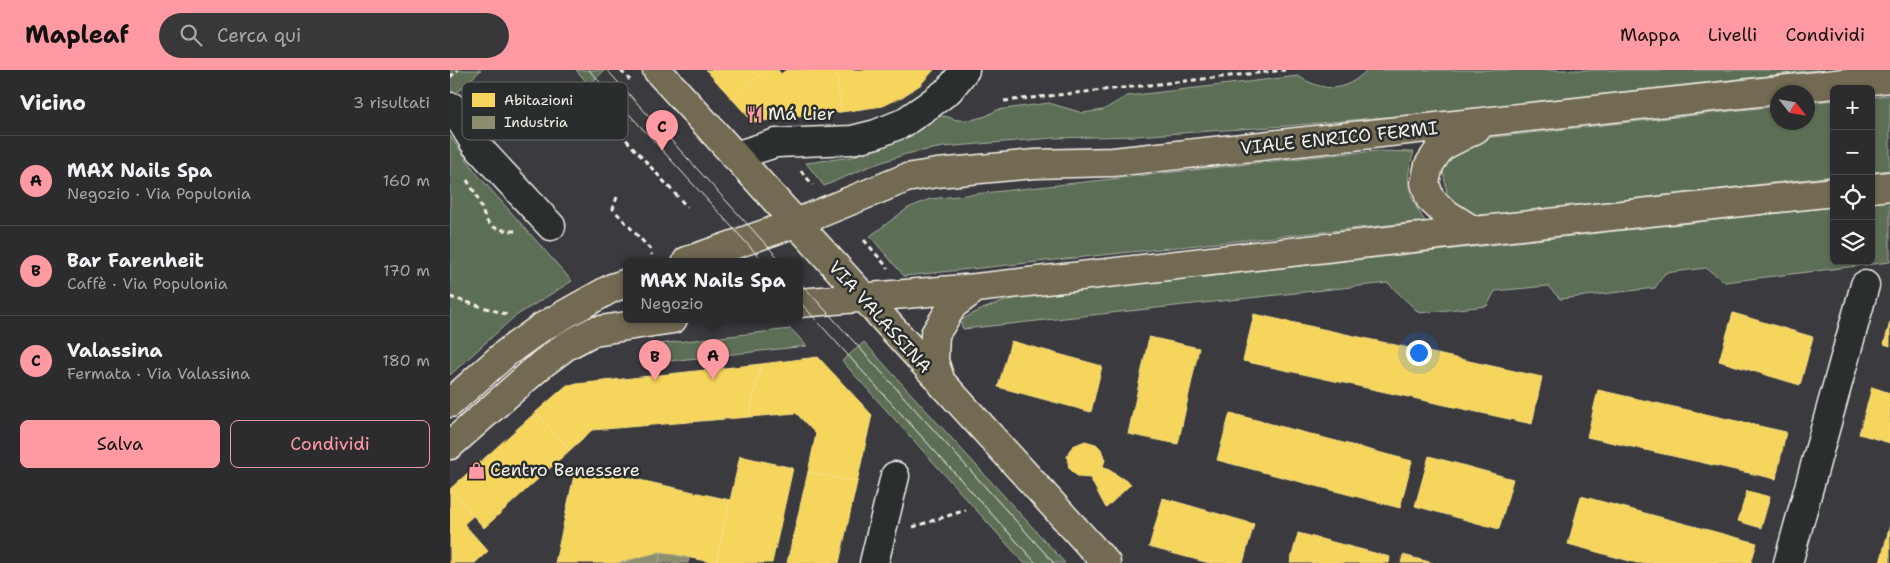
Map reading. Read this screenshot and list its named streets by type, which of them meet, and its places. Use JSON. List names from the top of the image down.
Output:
{
  "streets": {
    "main road": ["VIALE ENRICO FERMI", "VIA VALASSINA"]
  },
  "crossings": [
    ["VIALE ENRICO FERMI", "VIA VALASSINA"]
  ],
  "places": {
    "restaurant": ["Má Lier"],
    "shop": ["Centro Benessere"]
  },
  "legend": ["Abitazioni", "Industria"],
  "north": "bottom right",
  "page": {
    "header": "Mapleaf",
    "search": "Cerca qui",
    "nav": ["Mappa", "Livelli", "Condividi"],
    "heading": ["Vicino", "3 risultati"],
    "map_buttons": ["+", "−"],
    "pins": ["C", "A", "B"],
    "list": [
      {
        "mark": "A",
        "name": "MAX Nails Spa",
        "note": "Negozio · Via Populonia",
        "value": "160 m"
      },
      {
        "mark": "B",
        "name": "Bar Farenheit",
        "note": "Caffè · Via Populonia",
        "value": "170 m"
      },
      {
        "mark": "C",
        "name": "Valassina",
        "note": "Fermata · Via Valassina",
        "value": "180 m"
      }
    ],
    "popup": ["MAX Nails Spa", "Negozio"],
    "buttons": ["Salva", "Condividi"]
  }
}
